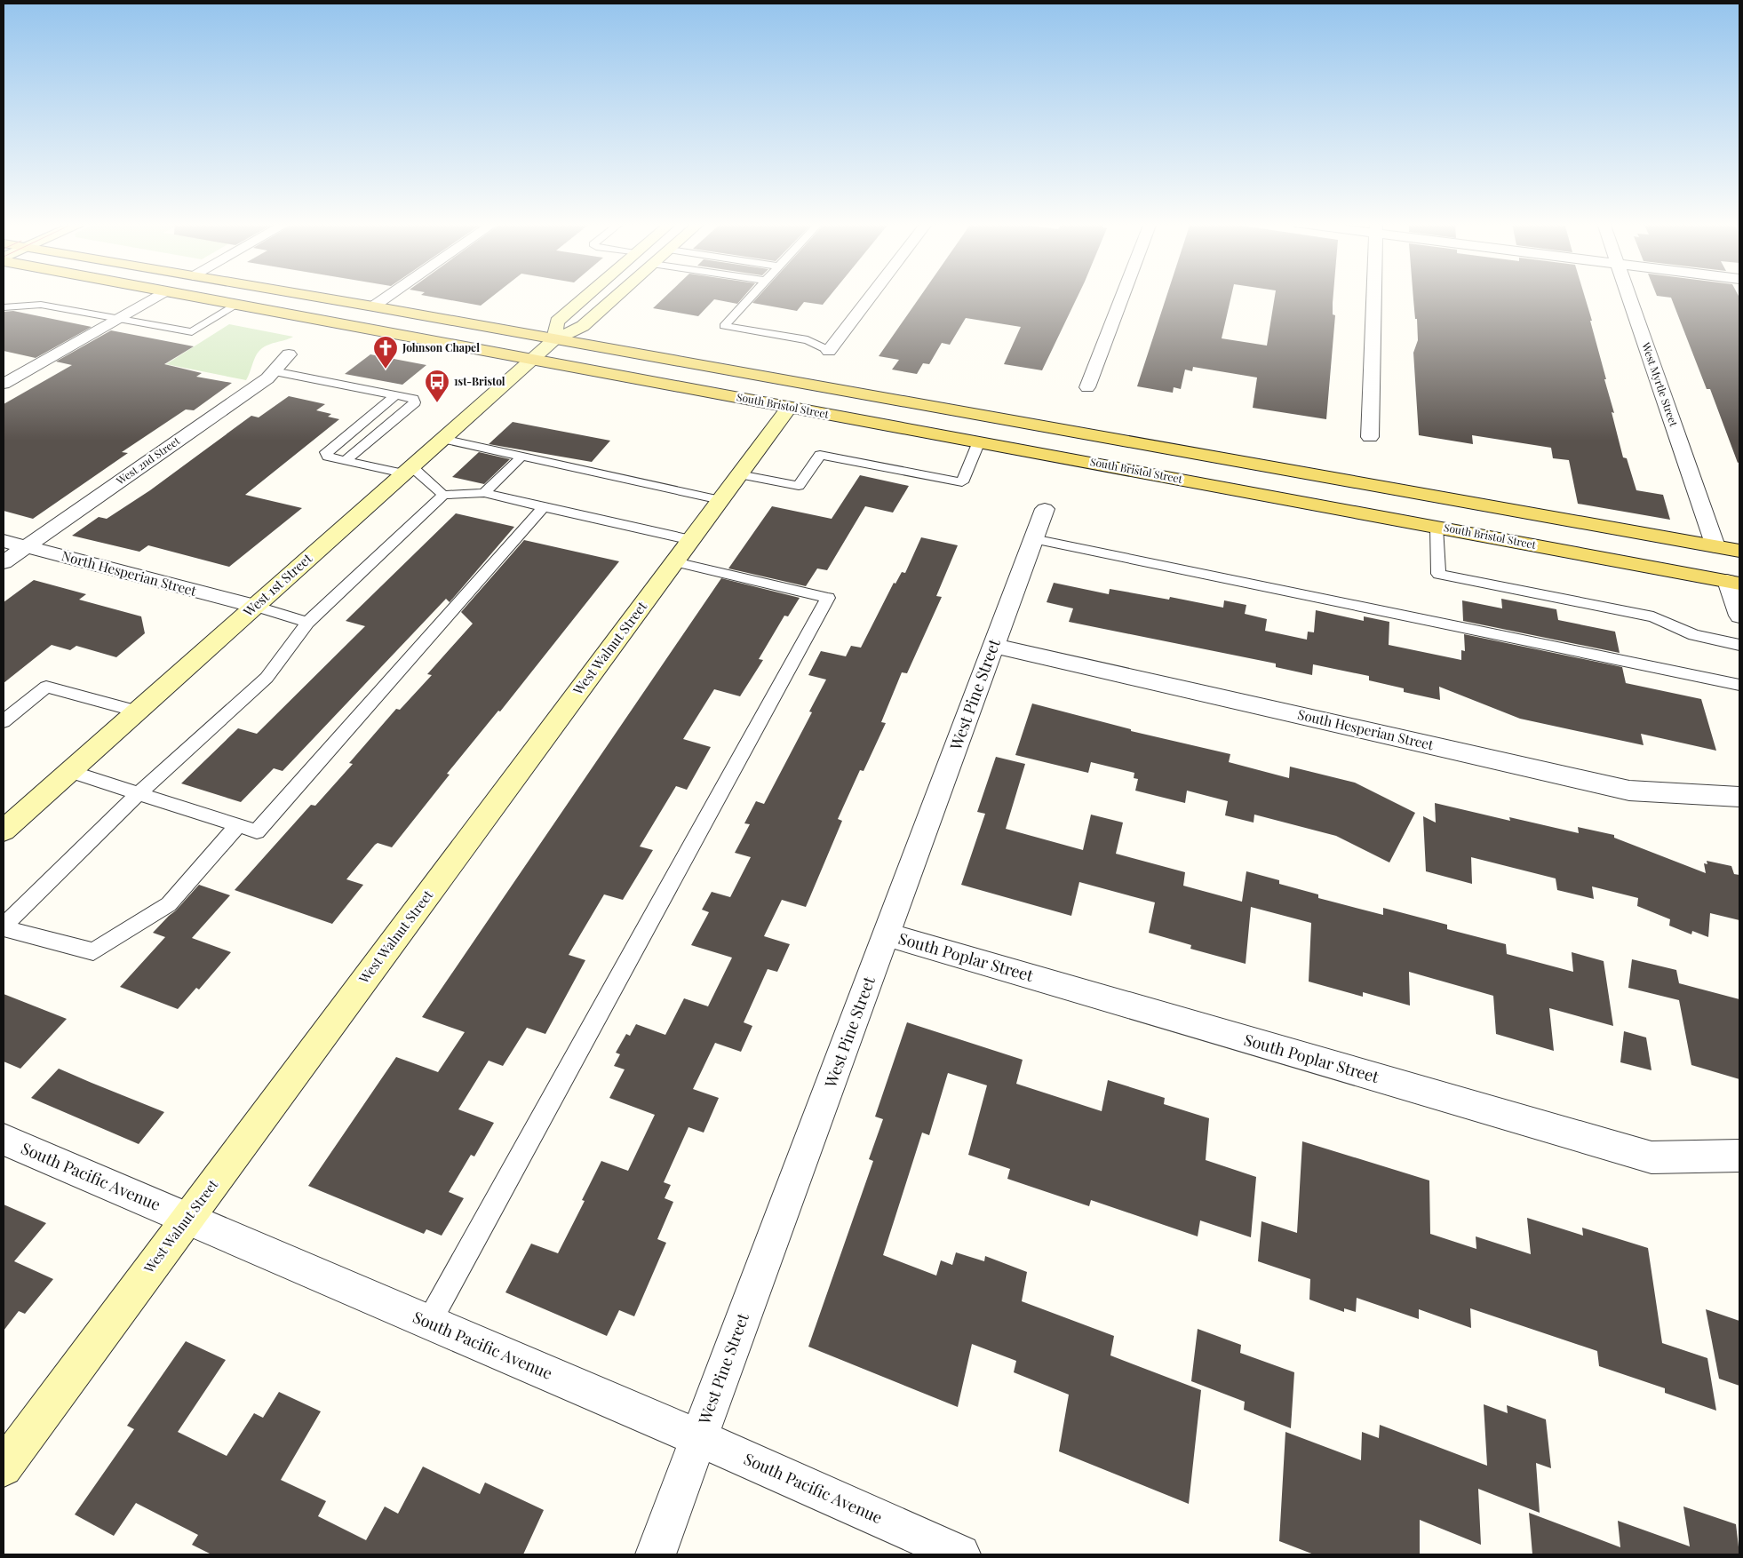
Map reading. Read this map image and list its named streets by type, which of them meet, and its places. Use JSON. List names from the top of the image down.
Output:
{
  "streets": {
    "main road": ["South Bristol Street", "West 1st Street", "West Walnut Street"],
    "street": [
      "West Myrtle Street",
      "West 2nd Street",
      "North Hesperian Street",
      "West Pine Street",
      "South Hesperian Street",
      "South Poplar Street",
      "South Pacific Avenue"
    ]
  },
  "crossings": [
    ["West Myrtle Street", "South Bristol Street"],
    ["South Bristol Street", "West 1st Street"],
    ["South Bristol Street", "West Walnut Street"],
    ["West 2nd Street", "North Hesperian Street"],
    ["North Hesperian Street", "West 1st Street"],
    ["West Walnut Street", "South Pacific Avenue"],
    ["West Pine Street", "South Hesperian Street"],
    ["West Pine Street", "South Poplar Street"],
    ["West Pine Street", "South Pacific Avenue"]
  ],
  "places": {
    "church": ["Johnson Chapel"],
    "bus stop": ["1st-Bristol"]
  }
}
